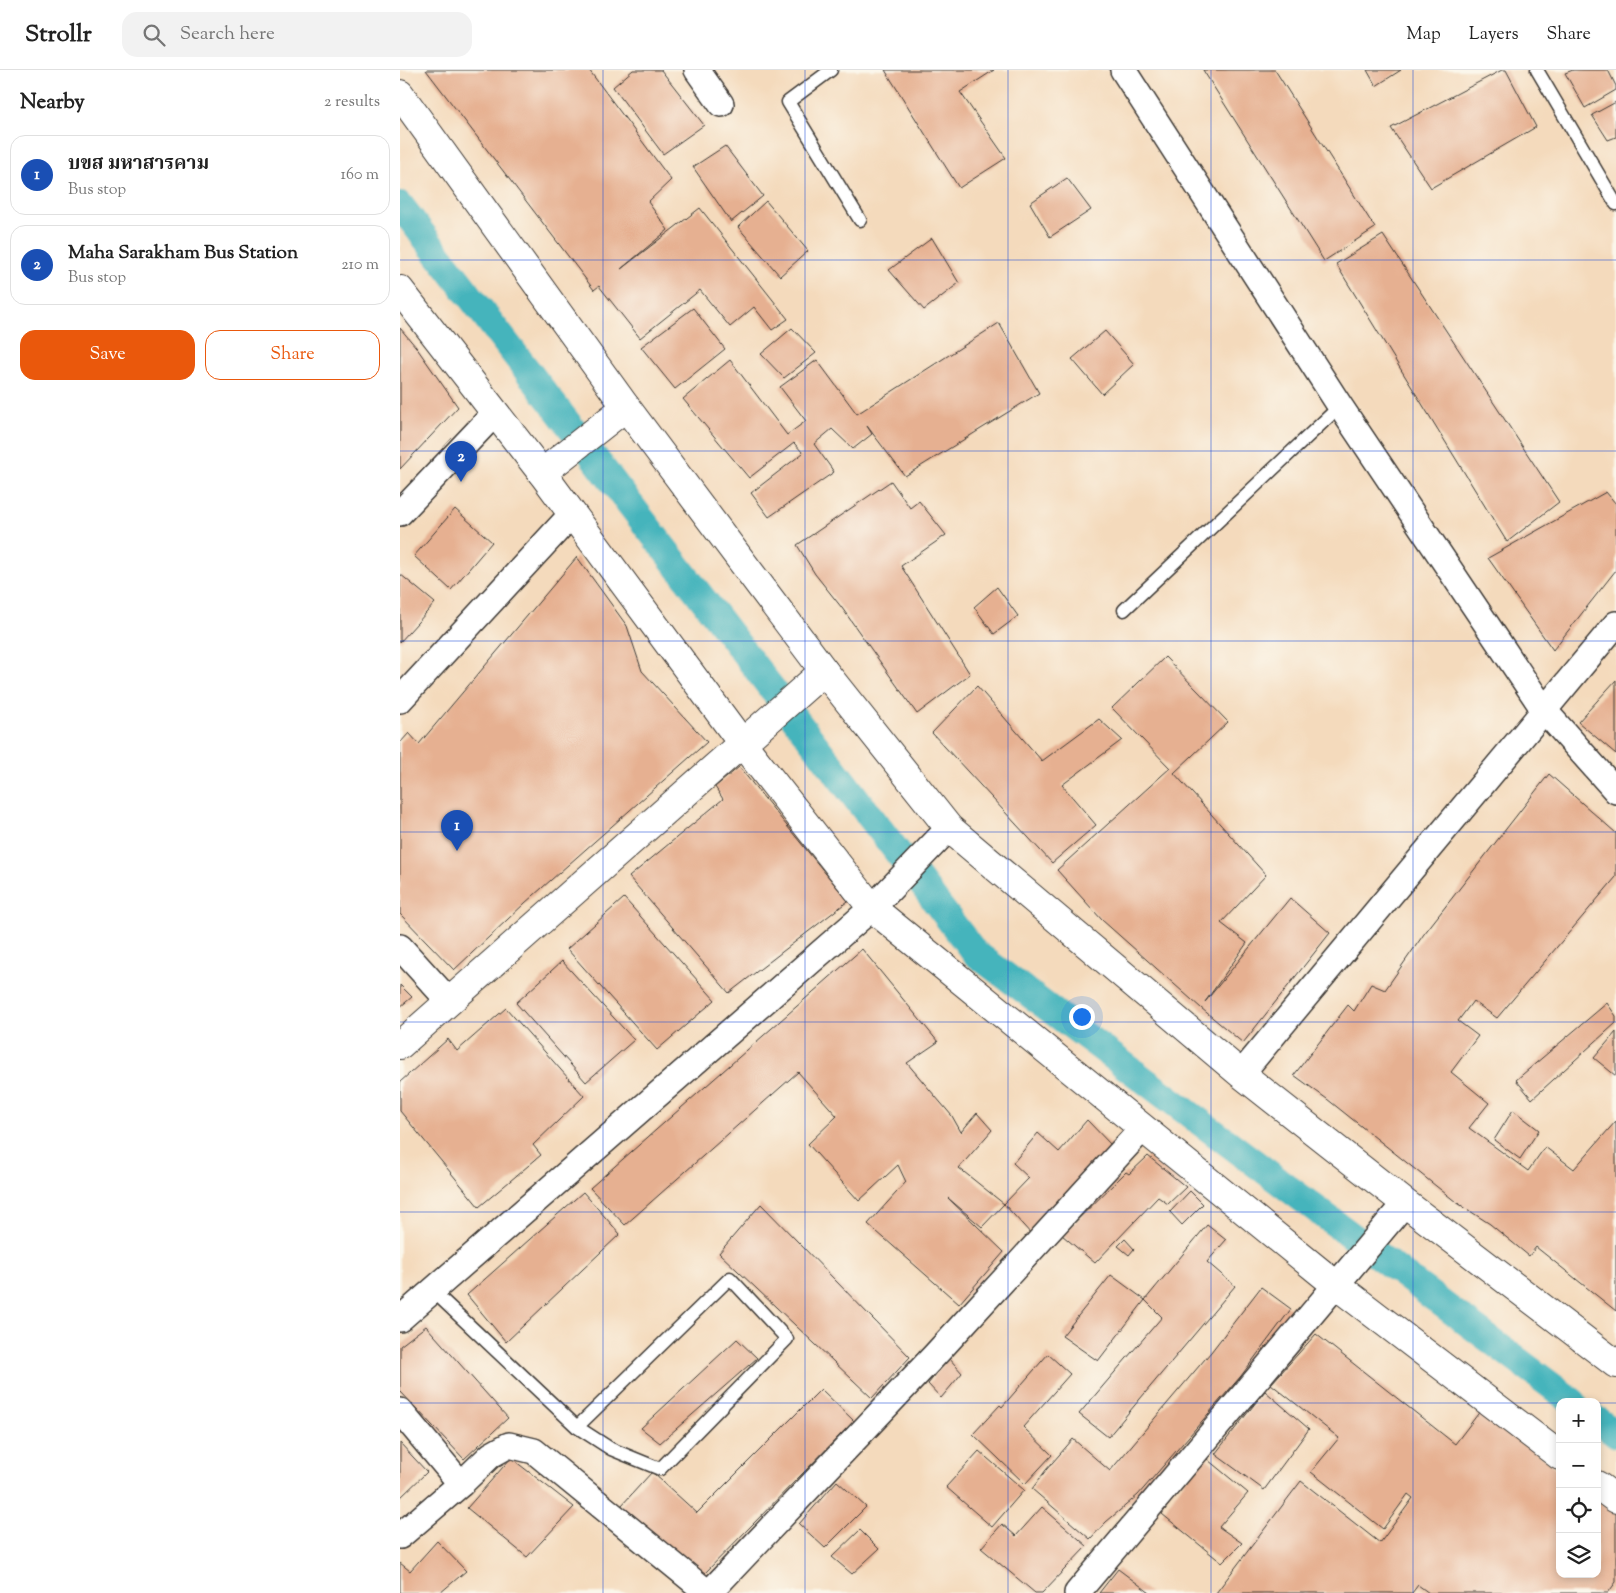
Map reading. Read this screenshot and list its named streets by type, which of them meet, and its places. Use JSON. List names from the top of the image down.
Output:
{
  "page": {
    "header": "Strollr",
    "search": "Search here",
    "nav": ["Map", "Layers", "Share"],
    "heading": ["Nearby", "2 results"],
    "list": [
      {
        "mark": "1",
        "name": "บขส มหาสารคาม",
        "note": "Bus stop",
        "value": "160 m"
      },
      {
        "mark": "2",
        "name": "Maha Sarakham Bus Station",
        "note": "Bus stop",
        "value": "210 m"
      }
    ],
    "buttons": ["Save", "Share"],
    "pins": ["2", "1"],
    "map_buttons": ["+", "−"]
  }
}
